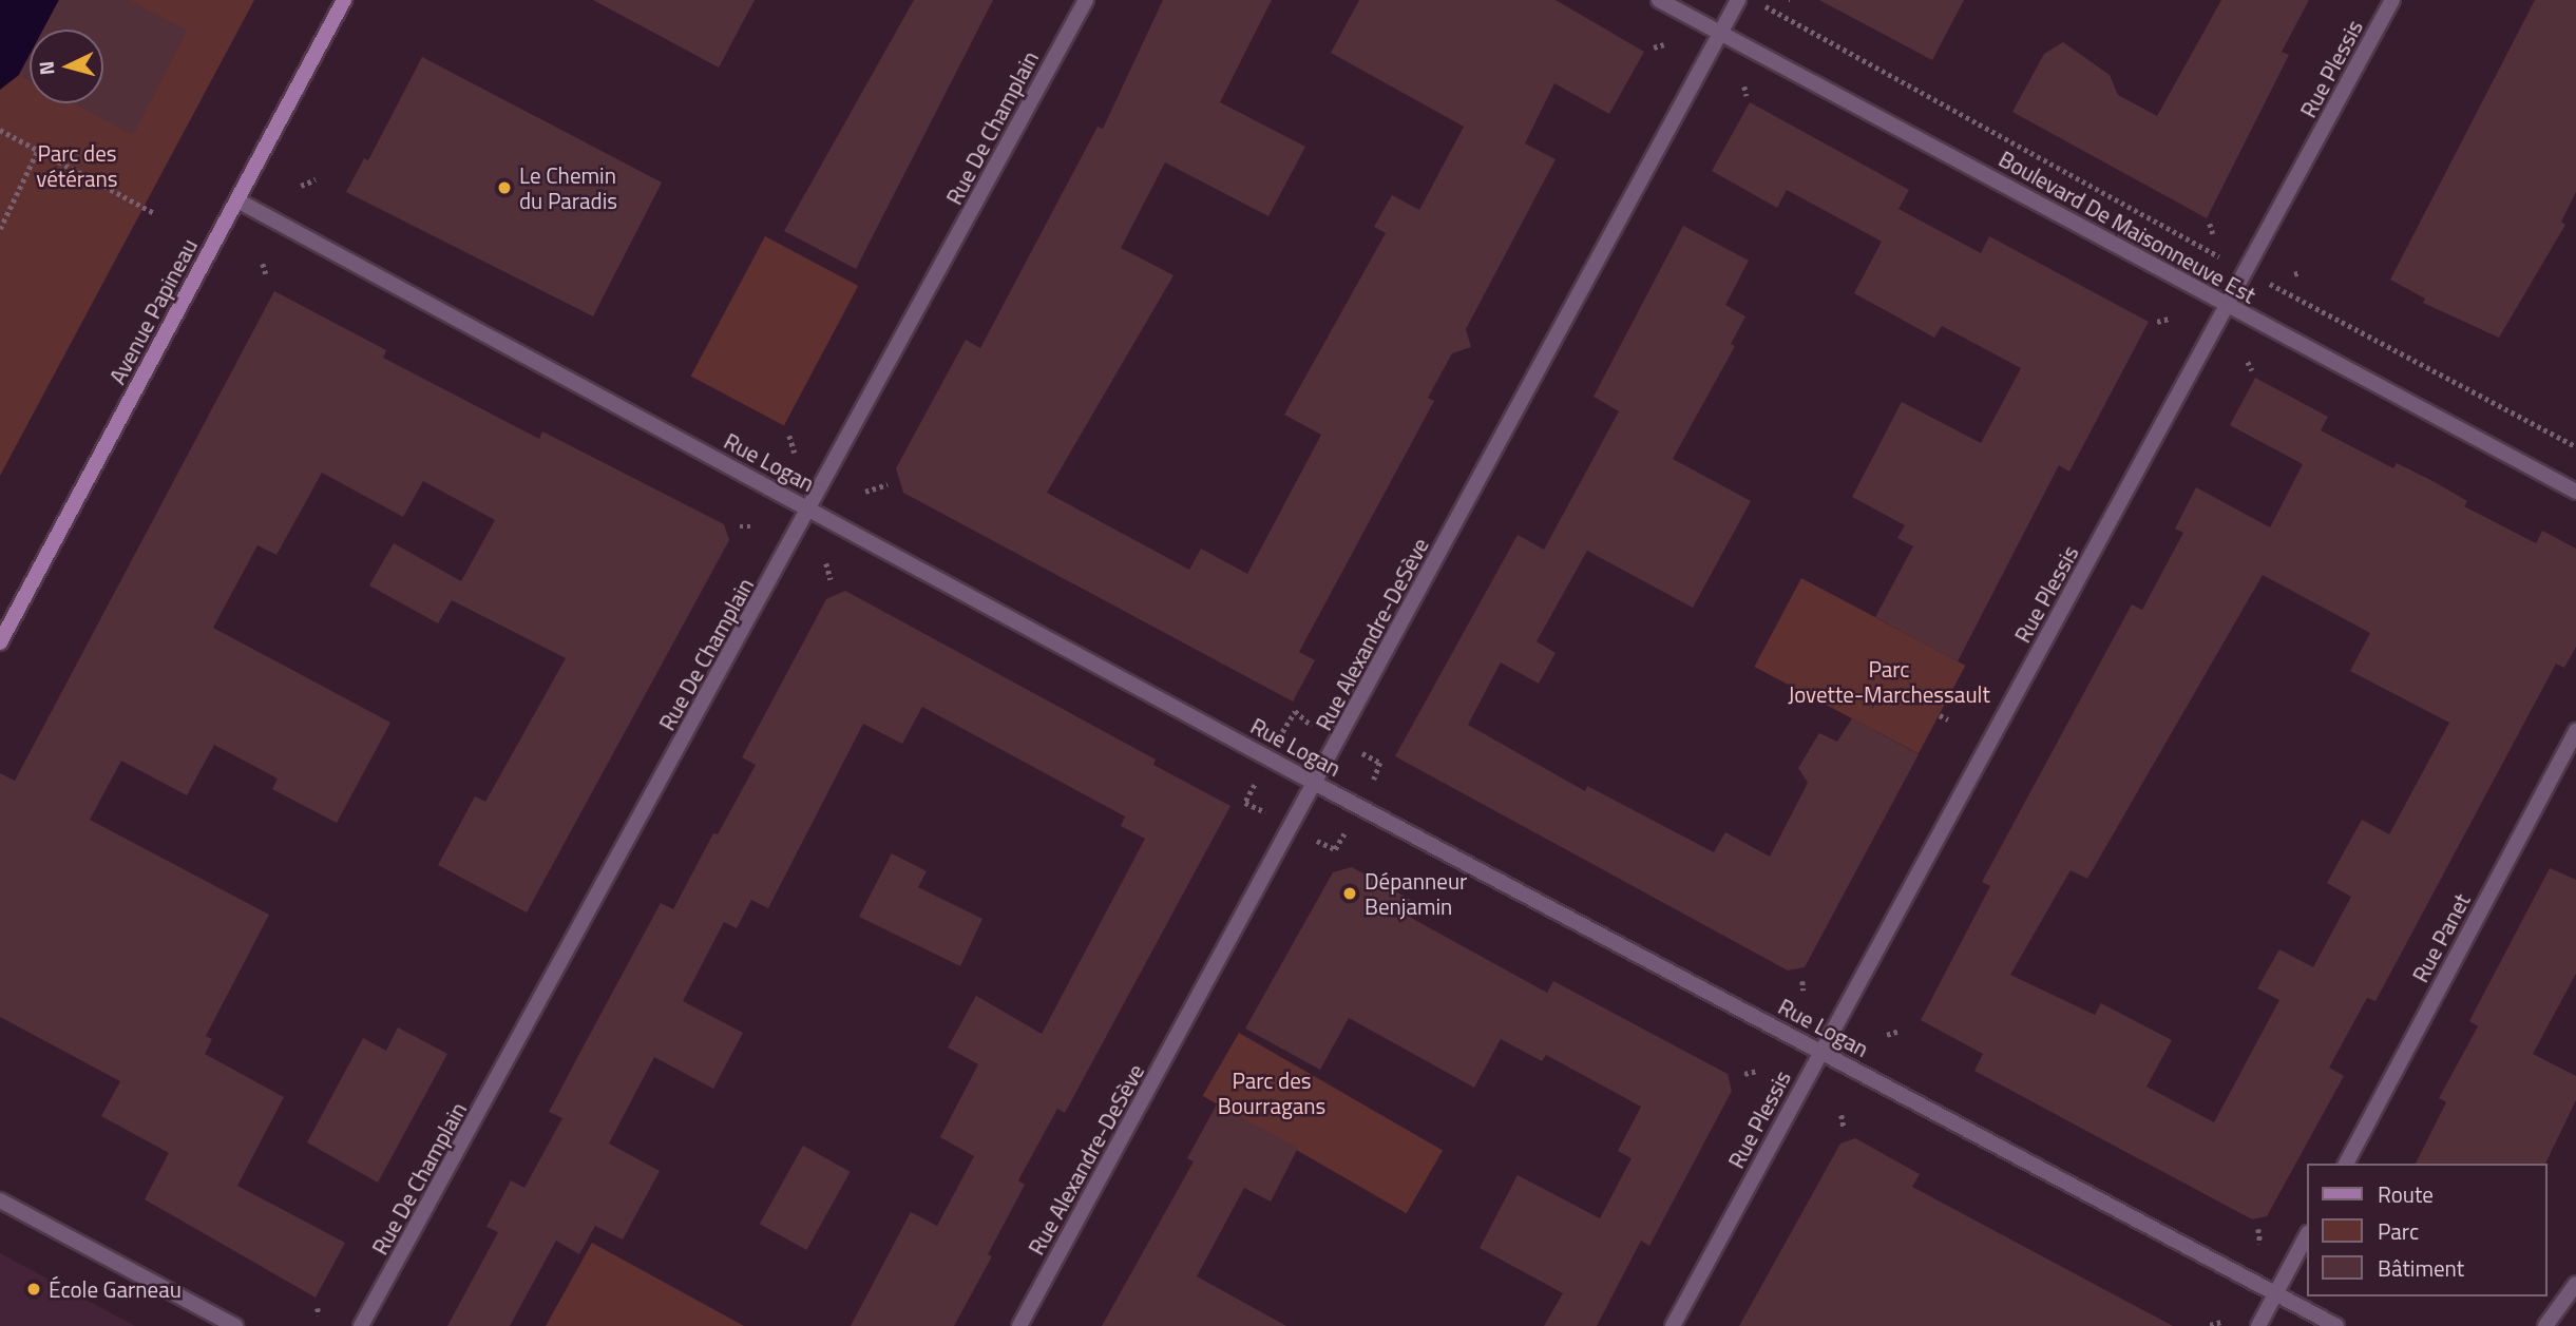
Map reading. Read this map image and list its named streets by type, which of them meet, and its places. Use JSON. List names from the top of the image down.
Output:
{
  "streets": {
    "main road": ["Avenue Papineau"],
    "street": [
      "Rue Plessis",
      "Rue De Champlain",
      "Boulevard De Maisonneuve Est",
      "Rue Logan",
      "Rue Alexandre-DeSève",
      "Rue Panet"
    ]
  },
  "crossings": [
    ["Rue Plessis", "Boulevard De Maisonneuve Est"],
    ["Rue Plessis", "Rue Logan"],
    ["Rue De Champlain", "Rue Logan"],
    ["Boulevard De Maisonneuve Est", "Rue Alexandre-DeSève"],
    ["Avenue Papineau", "Rue Logan"],
    ["Rue Logan", "Rue Alexandre-DeSève"]
  ],
  "parks": ["Parc des vétérans", "Parc Jovette-Marchessault", "Parc des Bourragans"],
  "places": ["Le Chemin du Paradis", "Dépanneur Benjamin", "École Garneau"],
  "legend": ["Route", "Parc", "Bâtiment"],
  "north": "left"
}
